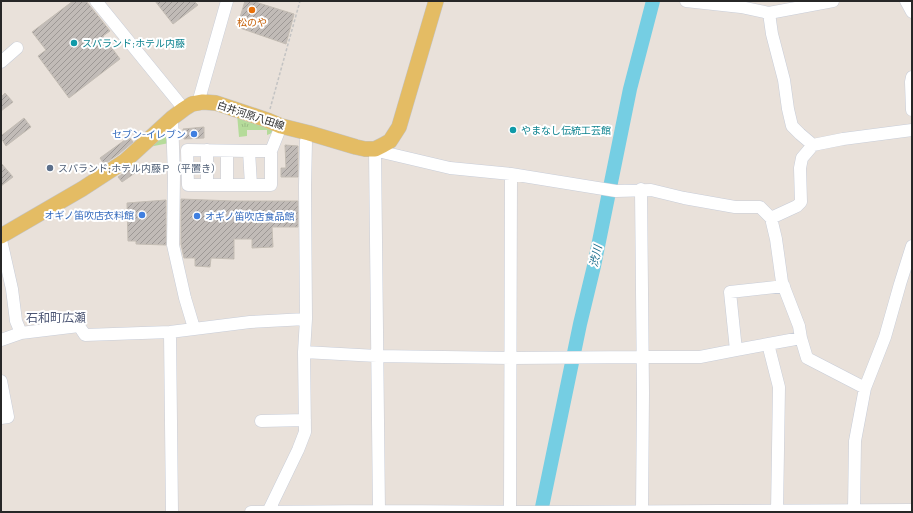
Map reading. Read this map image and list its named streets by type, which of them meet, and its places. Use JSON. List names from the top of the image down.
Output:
{
  "streets": {
    "main road": ["白井河原八田線"]
  },
  "districts": ["石和町広瀬"],
  "water": ["渋川"],
  "places": [
    "松のや",
    "スパランド;ホテル内藤",
    "やまなし伝統工芸館",
    "セブン-イレブン",
    "スパランド;ホテル内藤Ｐ（平置き）",
    "オギノ笛吹店衣料館",
    "オギノ笛吹店食品館"
  ]
}
